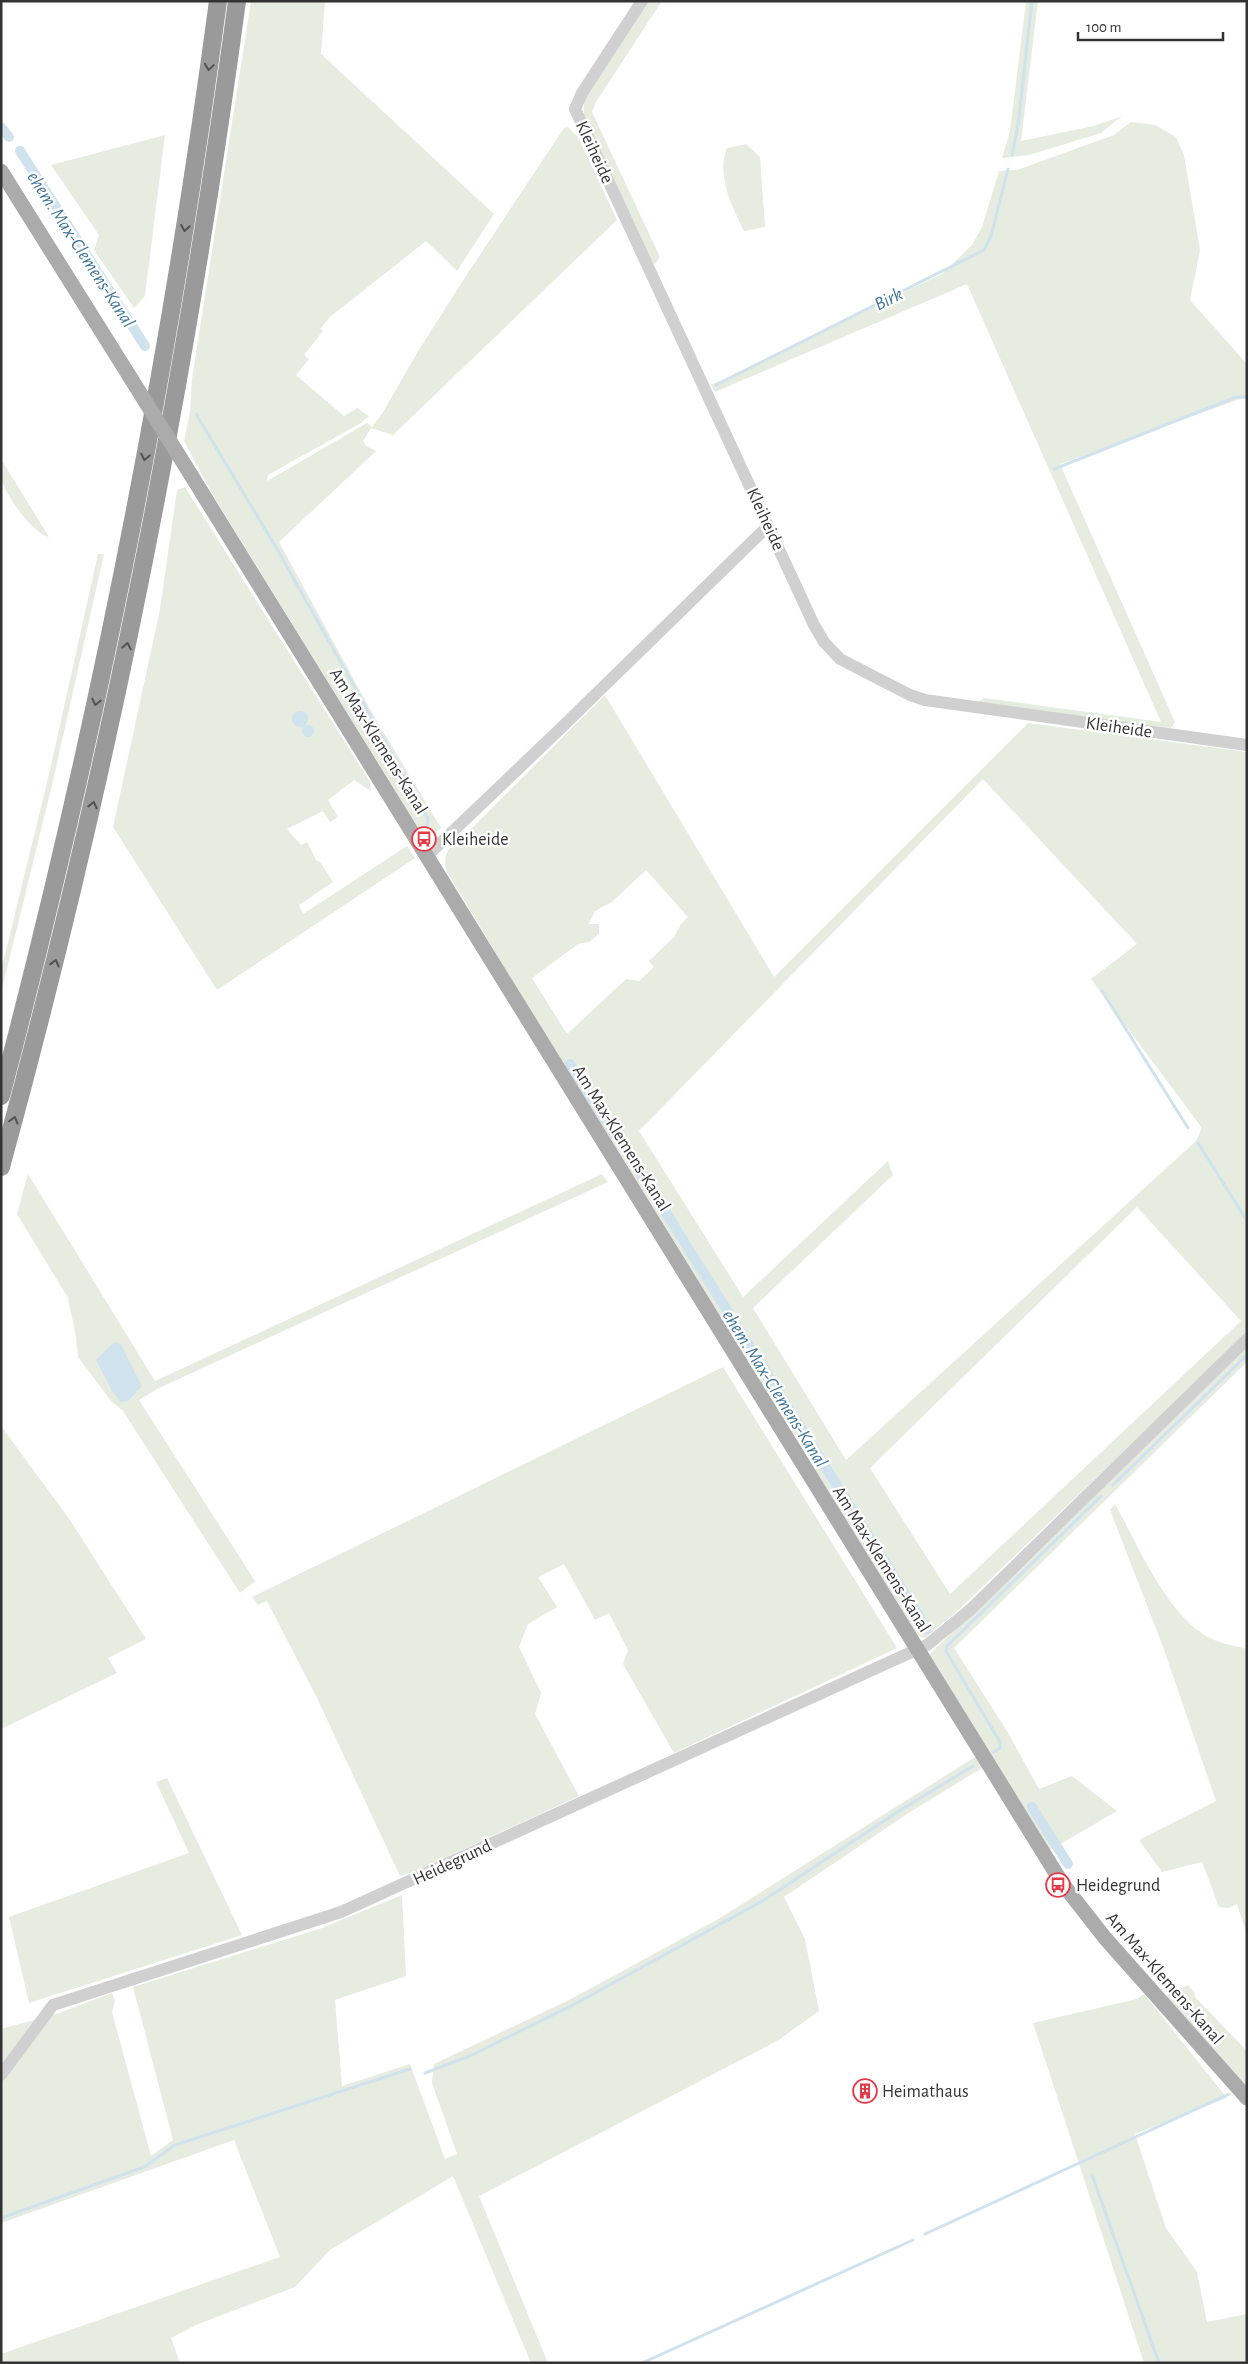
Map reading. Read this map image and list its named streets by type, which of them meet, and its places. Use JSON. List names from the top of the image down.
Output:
{
  "streets": {
    "main road": ["Am Max-Klemens-Kanal"],
    "street": ["Kleiheide", "Heidegrund"]
  },
  "crossings": [
    ["Am Max-Klemens-Kanal", "Heidegrund"]
  ],
  "water": ["ehem. Max-Clemens-Kanal", "Birk"],
  "places": {
    "bus stop": ["Kleiheide", "Heidegrund"],
    "building": ["Heimathaus"]
  },
  "scale_bar": "100 m"
}
